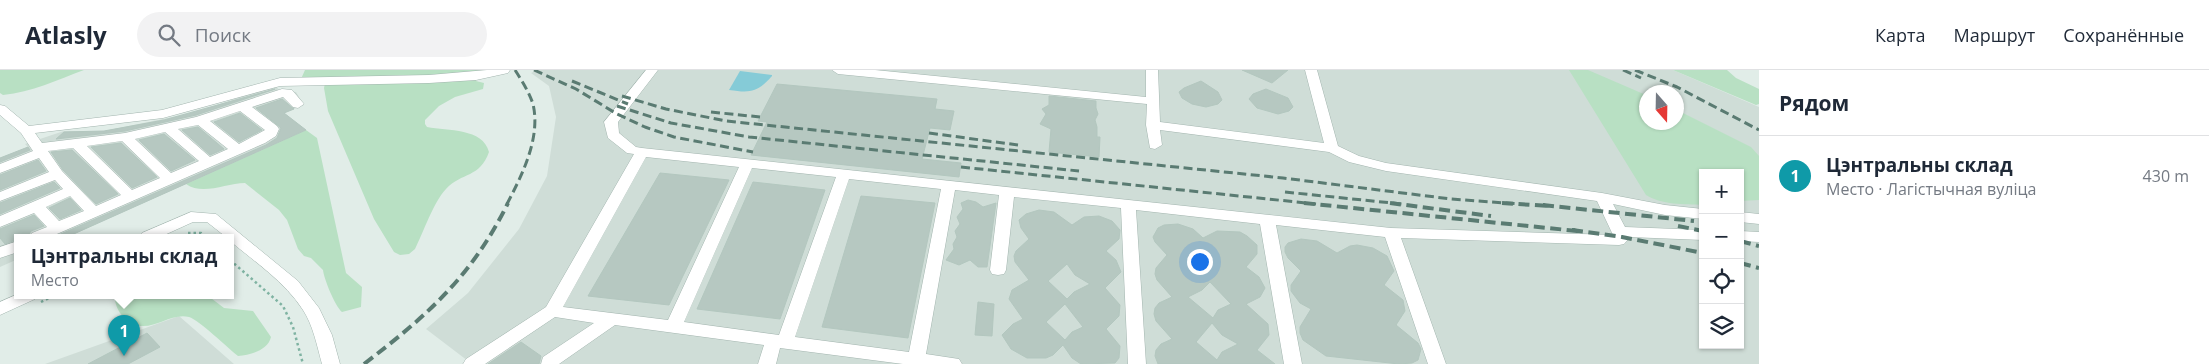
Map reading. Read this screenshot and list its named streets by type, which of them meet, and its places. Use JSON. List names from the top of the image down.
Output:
{
  "north": "bottom",
  "page": {
    "header": "Atlasly",
    "search": "Поиск",
    "nav": ["Карта", "Маршрут", "Сохранённые"],
    "heading": "Рядом",
    "list": [
      {
        "mark": "1",
        "name": "Цэнтральны склад",
        "note": "Место · Лагістычная вуліца",
        "value": "430 m"
      }
    ],
    "map_buttons": ["+", "−"],
    "popup": ["Цэнтральны склад", "Место"],
    "pins": "1"
  }
}
